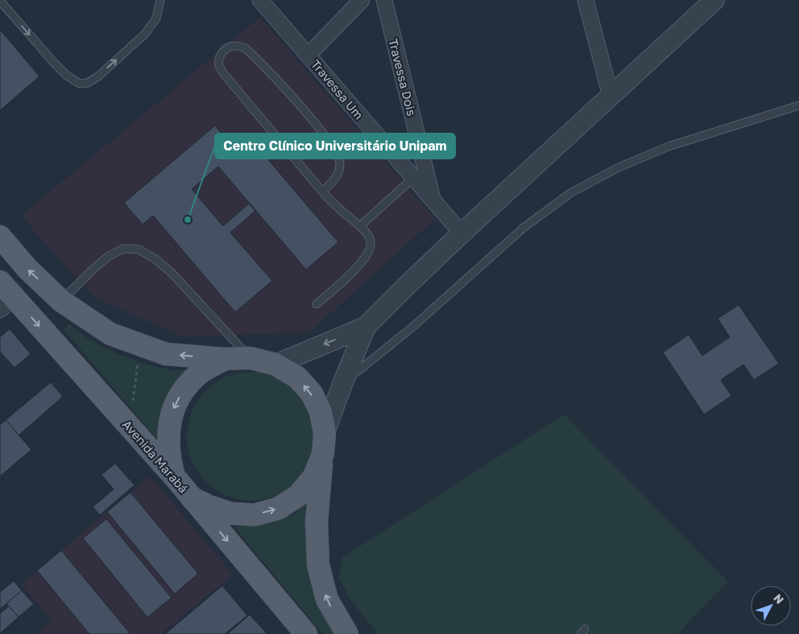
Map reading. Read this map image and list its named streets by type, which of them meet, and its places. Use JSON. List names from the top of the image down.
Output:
{
  "streets": {
    "main road": ["Avenida Marabá"],
    "street": ["Travessa Dois", "Travessa Um"]
  },
  "crossings": [
    ["Travessa Dois", "Travessa Um"]
  ],
  "one_way": ["Avenida Marabá"],
  "places": ["Centro Clínico Universitário Unipam"],
  "north": "top right"
}
